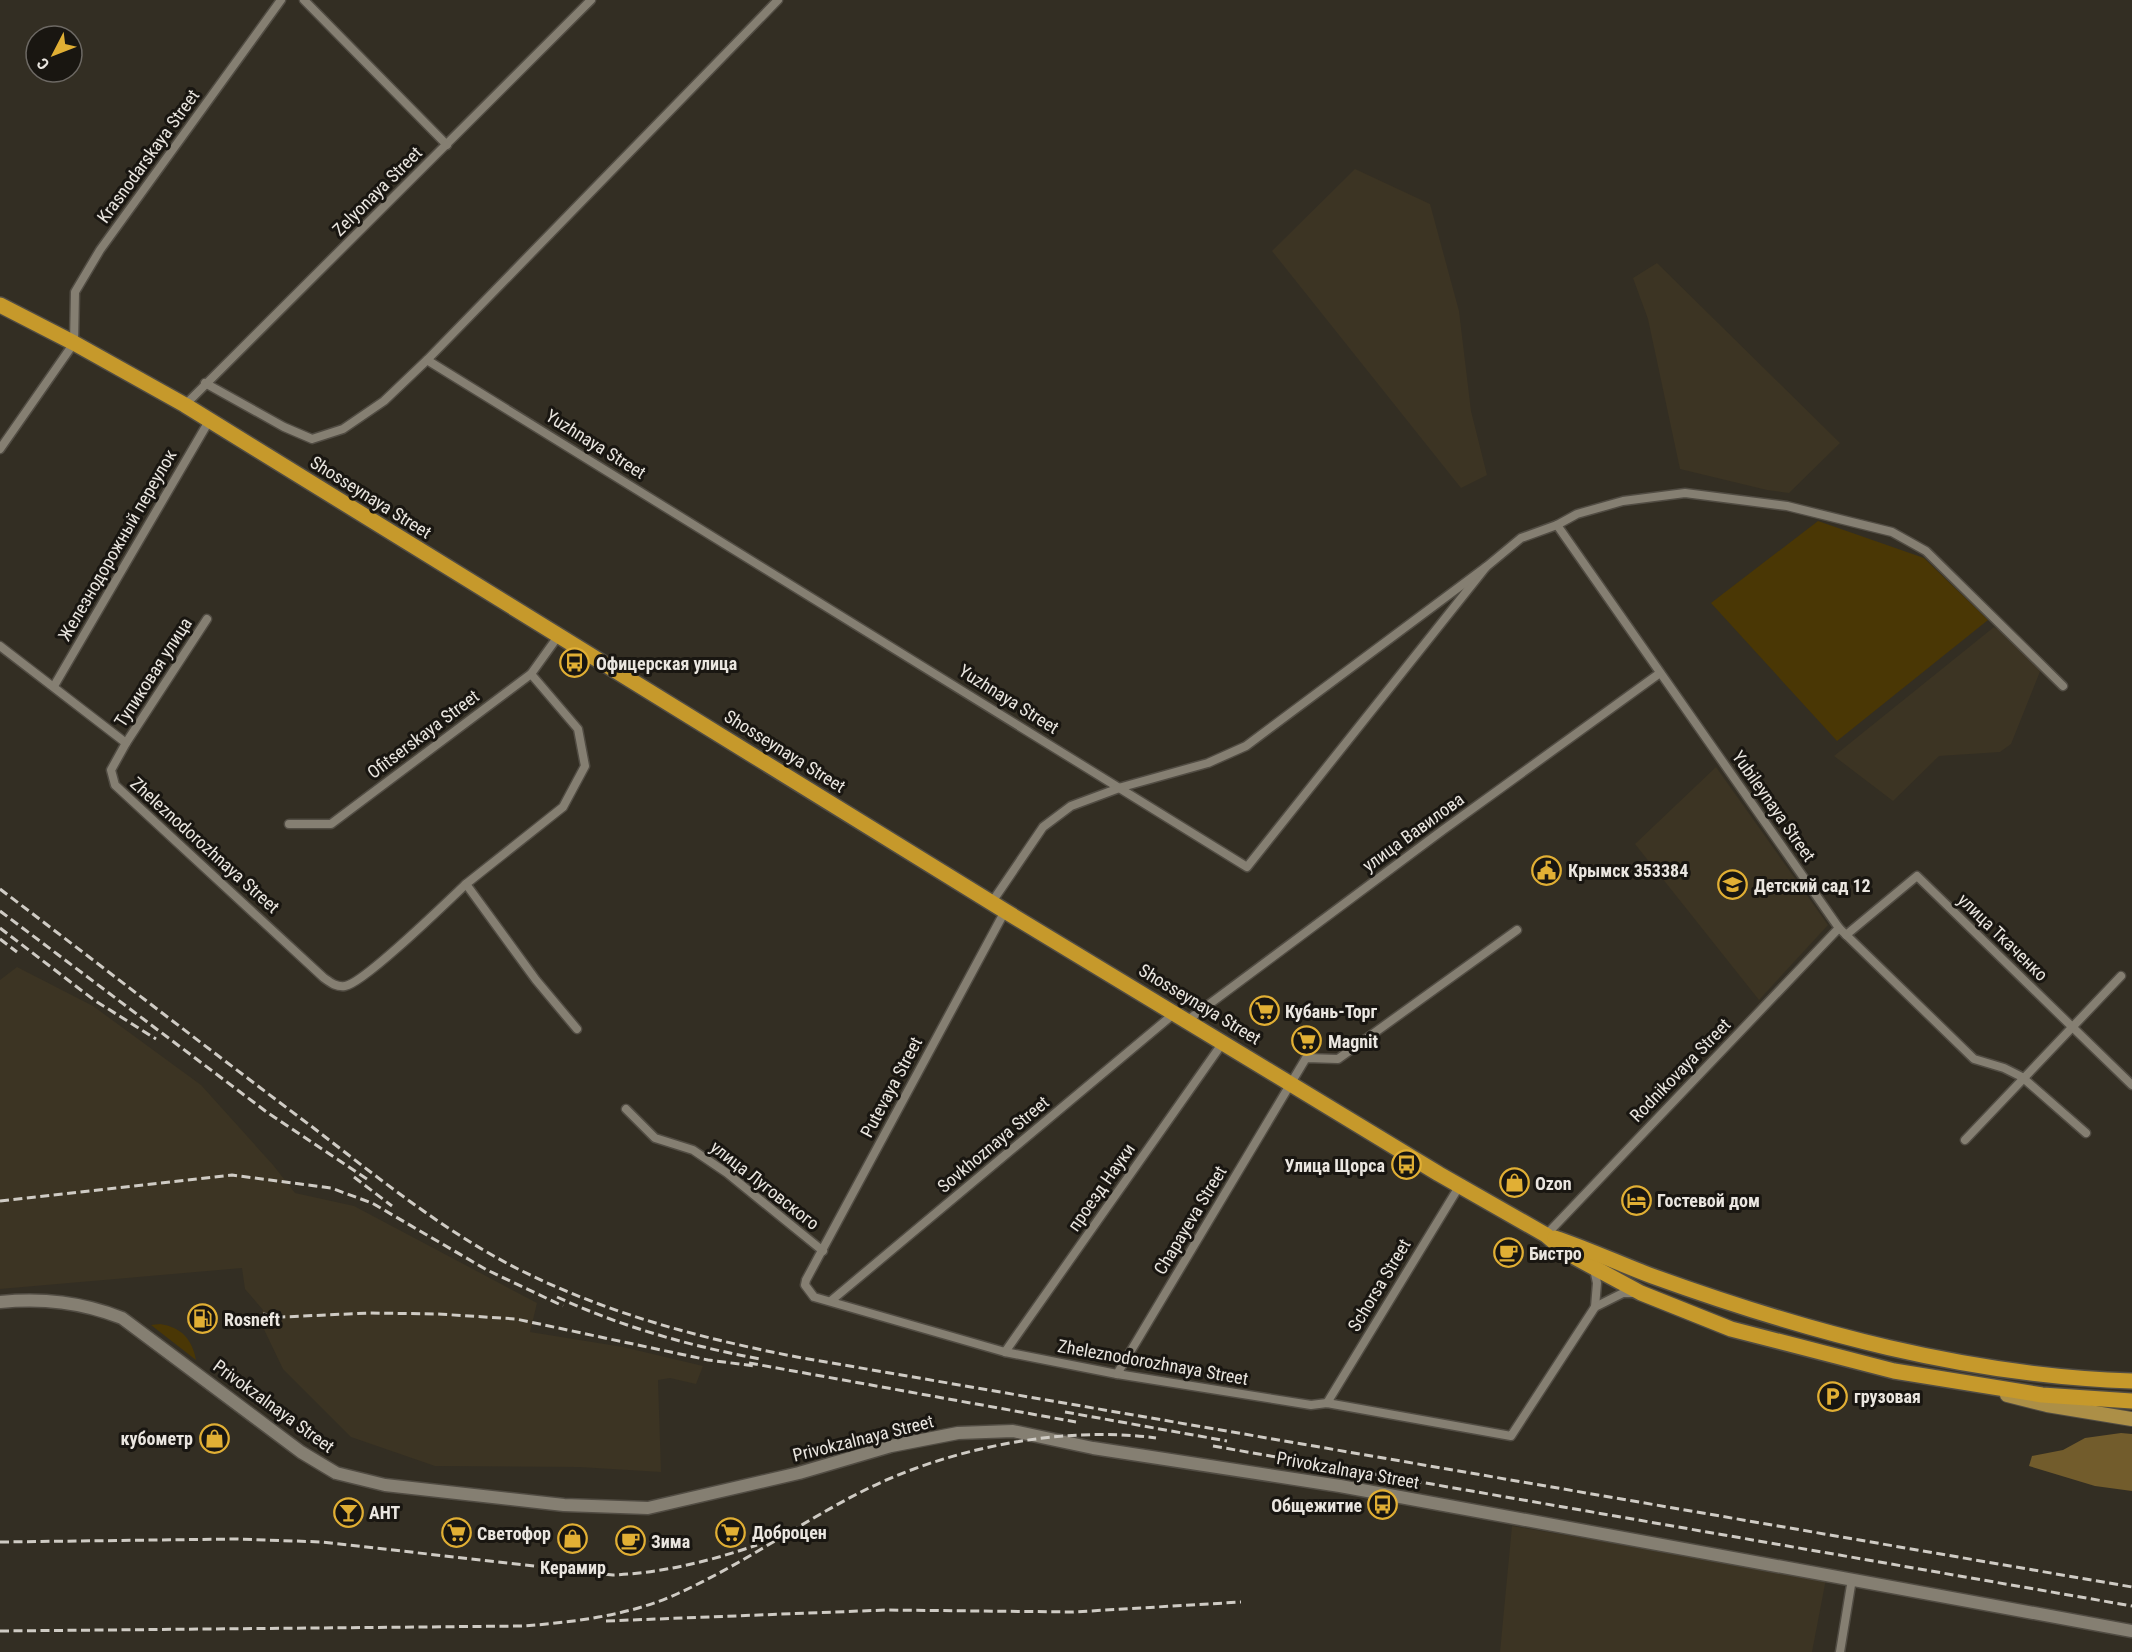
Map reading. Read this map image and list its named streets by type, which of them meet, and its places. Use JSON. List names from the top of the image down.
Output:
{
  "streets": {
    "highway": ["Shosseynaya Street"],
    "main road": ["Privokzalnaya Street"],
    "street": [
      "Krasnodarskaya Street",
      "Zelyonaya Street",
      "Yuzhnaya Street",
      "Железнодорожный переулок",
      "Тупиковая улица",
      "Ofitserskaya Street",
      "Yubileynaya Street",
      "улица Вавилова",
      "Zheleznodorozhnaya Street",
      "улица Ткаченко",
      "Rodnikovaya Street",
      "Putevaya Street",
      "Sovkhoznaya Street",
      "улица Луговского",
      "проезд Науки",
      "Chapayeva Street",
      "Schorsa Street"
    ]
  },
  "crossings": [
    ["Krasnodarskaya Street", "Shosseynaya Street"],
    ["Zelyonaya Street", "Shosseynaya Street"],
    ["Yuzhnaya Street", "Putevaya Street"],
    ["Shosseynaya Street", "Железнодорожный переулок"],
    ["Shosseynaya Street", "Ofitserskaya Street"],
    ["Shosseynaya Street", "улица Вавилова"],
    ["Shosseynaya Street", "Rodnikovaya Street"],
    ["Shosseynaya Street", "Putevaya Street"],
    ["Shosseynaya Street", "Sovkhoznaya Street"],
    ["Shosseynaya Street", "проезд Науки"],
    ["Shosseynaya Street", "Chapayeva Street"],
    ["Shosseynaya Street", "Schorsa Street"],
    ["Тупиковая улица", "Zheleznodorozhnaya Street"],
    ["Yubileynaya Street", "улица Вавилова"],
    ["Yubileynaya Street", "улица Ткаченко"],
    ["Yubileynaya Street", "Rodnikovaya Street"],
    ["улица Вавилова", "Sovkhoznaya Street"],
    ["Zheleznodorozhnaya Street", "Putevaya Street"],
    ["Zheleznodorozhnaya Street", "Sovkhoznaya Street"],
    ["Zheleznodorozhnaya Street", "проезд Науки"],
    ["Zheleznodorozhnaya Street", "Chapayeva Street"],
    ["Zheleznodorozhnaya Street", "Schorsa Street"],
    ["улица Ткаченко", "Rodnikovaya Street"],
    ["Putevaya Street", "улица Луговского"]
  ],
  "places": {
    "bus stop": ["Офицерская улица", "Улица Щорса", "Общежитие"],
    "public building": ["Крымск 353384"],
    "school or university": ["Детский сад 12"],
    "supermarket": [
      "Кубань-Торг",
      "Magnit",
      "Доброцен",
      "Светофор"
    ],
    "shop": ["Ozon", "кубометр", "Керамир"],
    "hotel": ["Гостевой дом"],
    "cafe": ["Бистро", "Зима"],
    "fuel station": ["Rosneft"],
    "parking": ["грузовая"],
    "bar": ["АНТ"]
  },
  "north": "bottom left"
}
